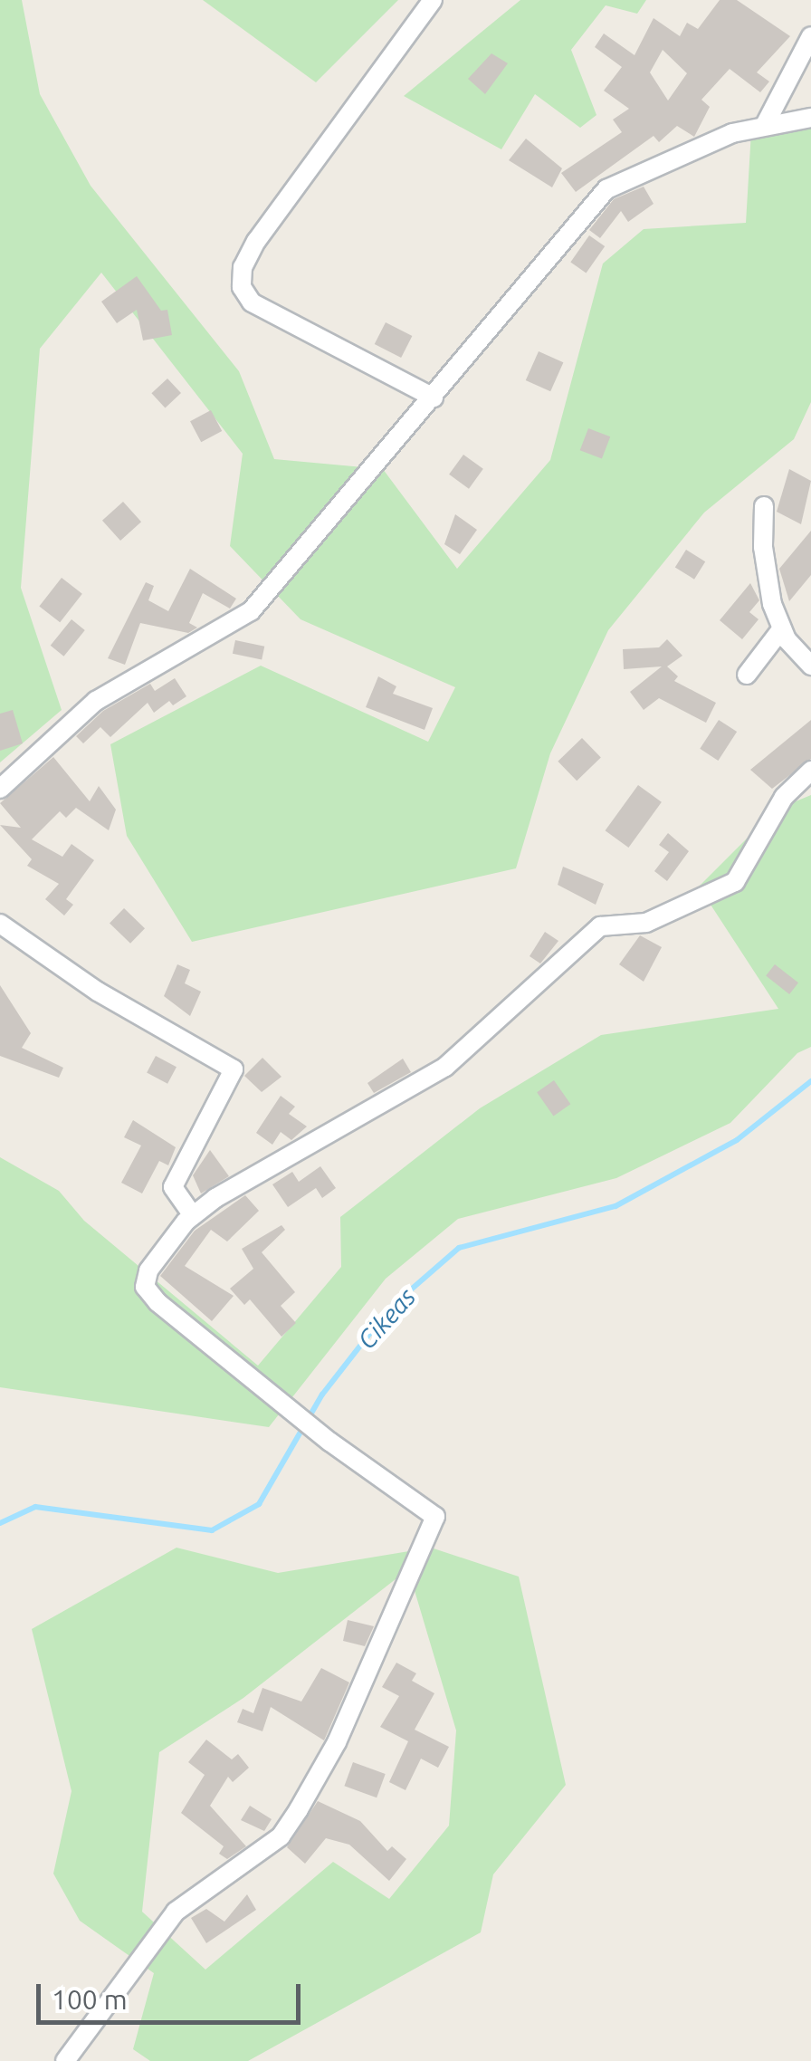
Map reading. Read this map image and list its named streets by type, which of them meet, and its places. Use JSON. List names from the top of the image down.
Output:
{
  "water": ["Cikeas"],
  "scale_bar": "100 m"
}
